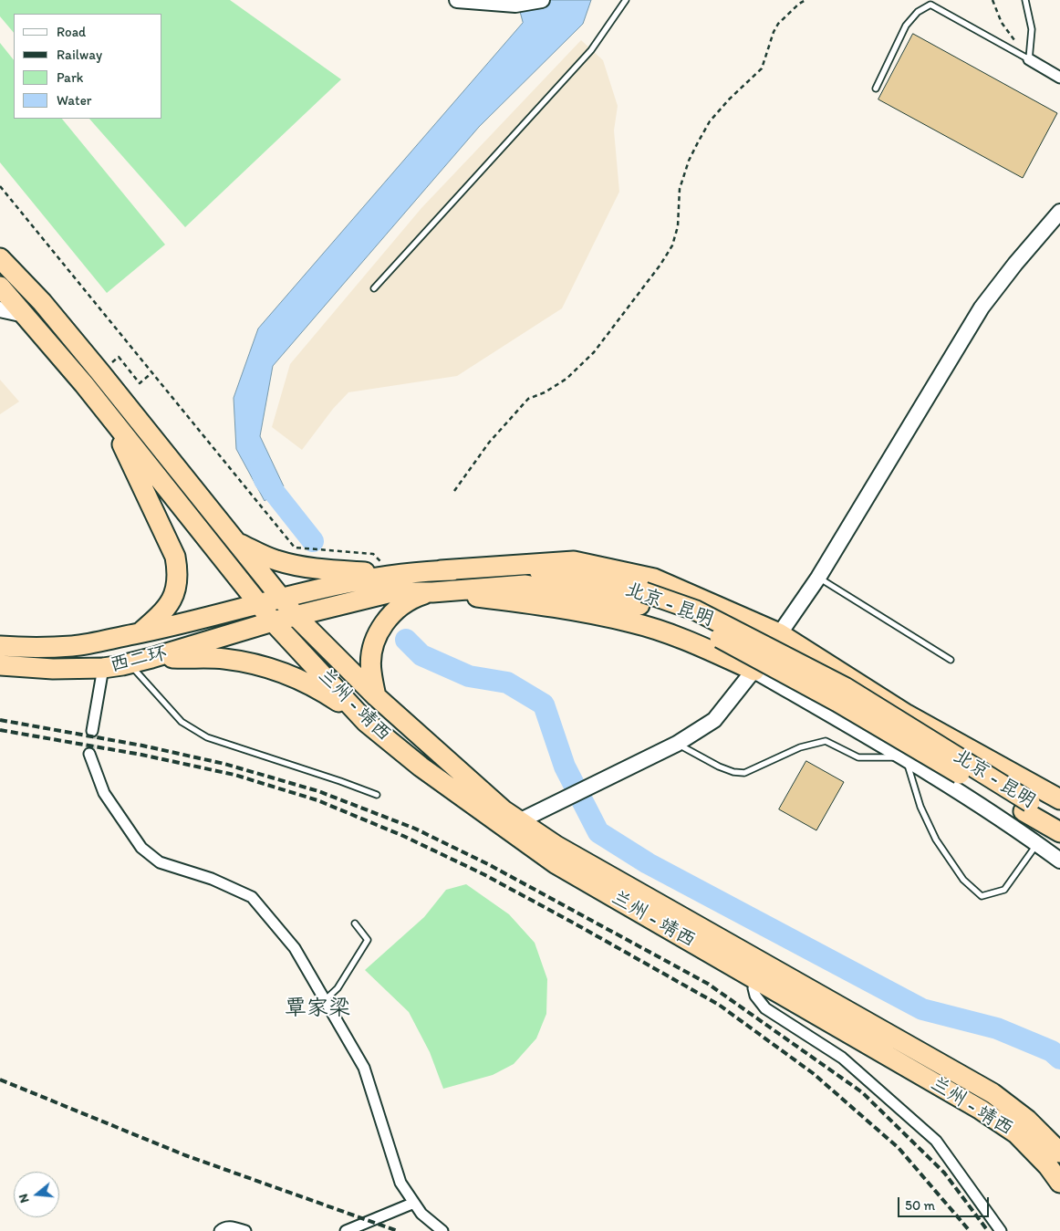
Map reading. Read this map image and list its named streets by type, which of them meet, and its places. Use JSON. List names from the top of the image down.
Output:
{
  "streets": {
    "highway": ["北京 - 昆明", "西二环", "兰州 - 靖西"]
  },
  "crossings": [
    ["北京 - 昆明", "西二环"],
    ["北京 - 昆明", "兰州 - 靖西"],
    ["西二环", "兰州 - 靖西"]
  ],
  "districts": ["覃家梁"],
  "legend": [
    "Road",
    "Railway",
    "Park",
    "Water"
  ],
  "scale_bar": "50 m",
  "north": "left"
}
